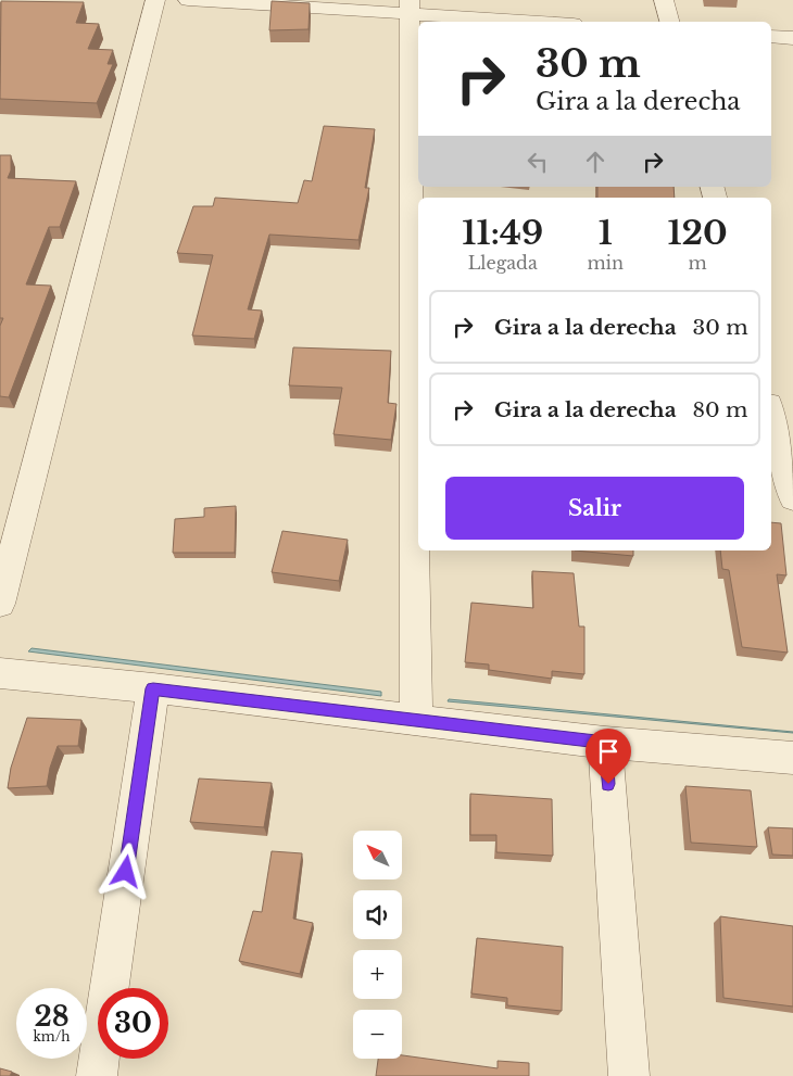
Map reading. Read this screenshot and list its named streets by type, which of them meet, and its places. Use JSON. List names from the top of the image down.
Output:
{
  "north": "top left",
  "page": {
    "turn": ["30 m", "Gira a la derecha"],
    "eta": [
      "11:49",
      "Llegada",
      "1",
      "min",
      "120",
      "m"
    ],
    "list": [
      {
        "name": "Gira a la derecha",
        "value": "30 m"
      },
      {
        "name": "Gira a la derecha",
        "value": "80 m"
      }
    ],
    "buttons": "Salir",
    "map_buttons": ["+", "−"],
    "speed": "28 km/h",
    "limit": "30"
  }
}
